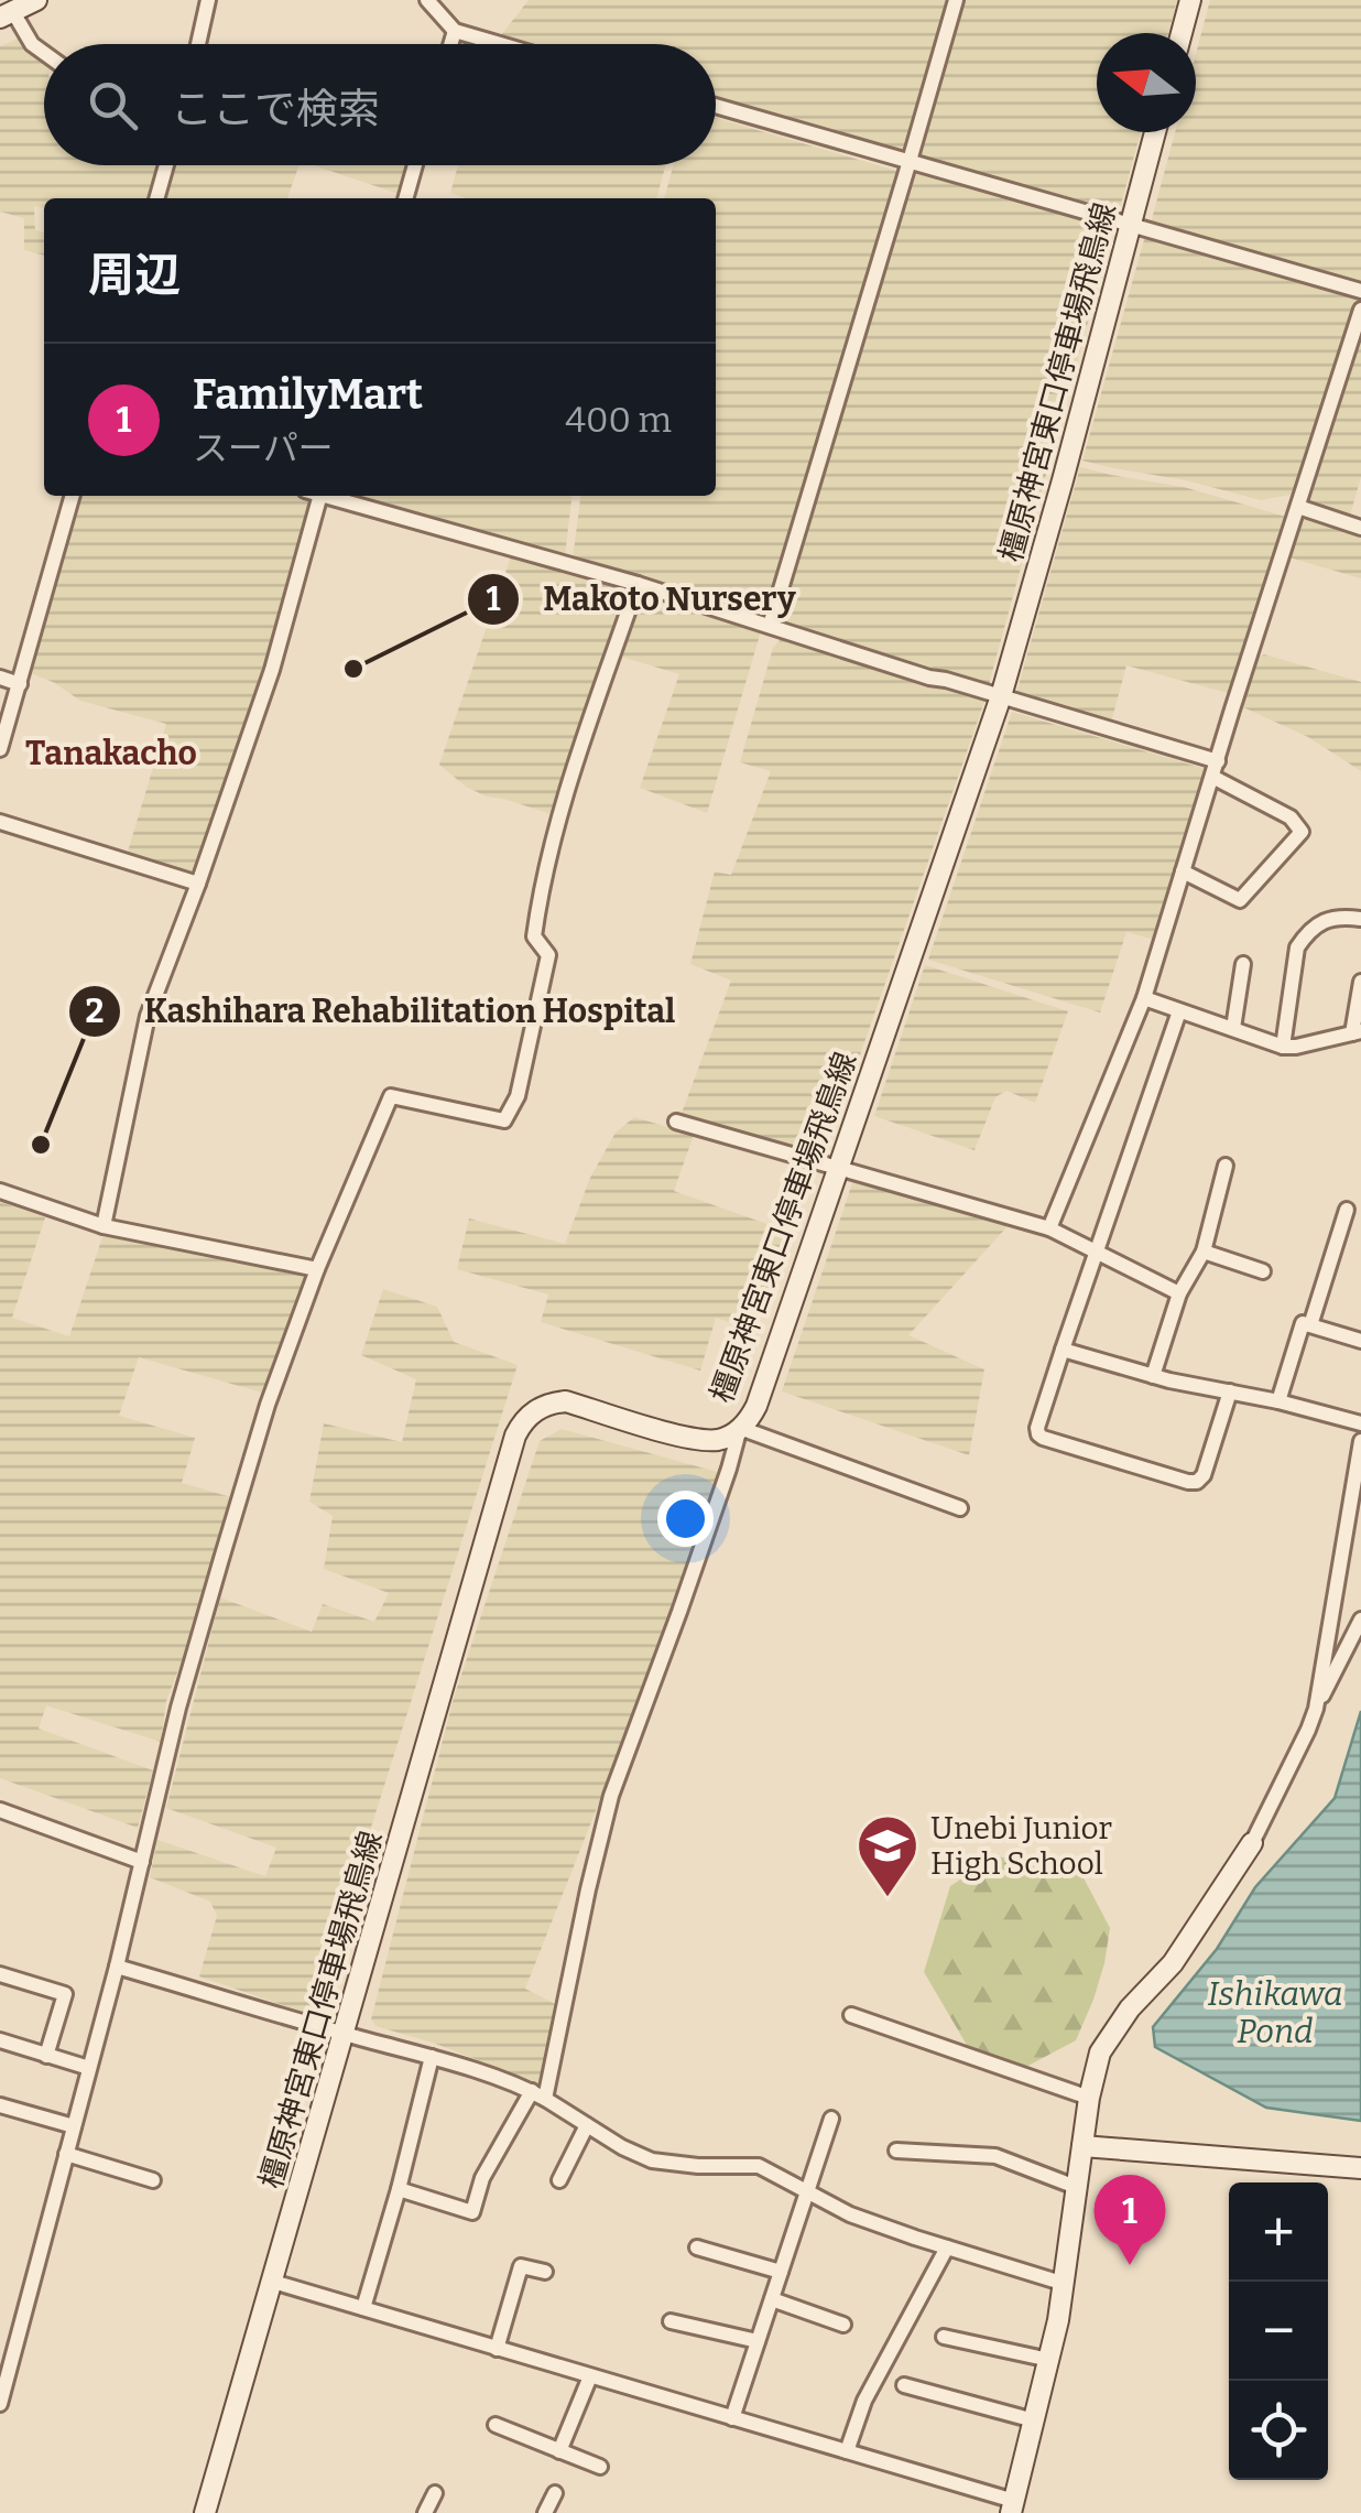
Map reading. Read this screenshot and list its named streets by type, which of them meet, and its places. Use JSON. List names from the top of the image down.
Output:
{
  "streets": {
    "main road": ["橿原神宮東口停車場飛鳥線"]
  },
  "districts": ["Tanakacho"],
  "water": ["Ishikawa Pond"],
  "places": {
    "other": ["Makoto Nursery", "Kashihara Rehabilitation Hospital"],
    "school or university": ["Unebi Junior High School"]
  },
  "north": "left",
  "page": {
    "search": "ここで検索",
    "heading": "周辺",
    "list": [
      {
        "mark": "1",
        "name": "FamilyMart",
        "note": "スーパー",
        "value": "400 m"
      }
    ],
    "pins": "1",
    "map_buttons": ["+", "−"]
  }
}
